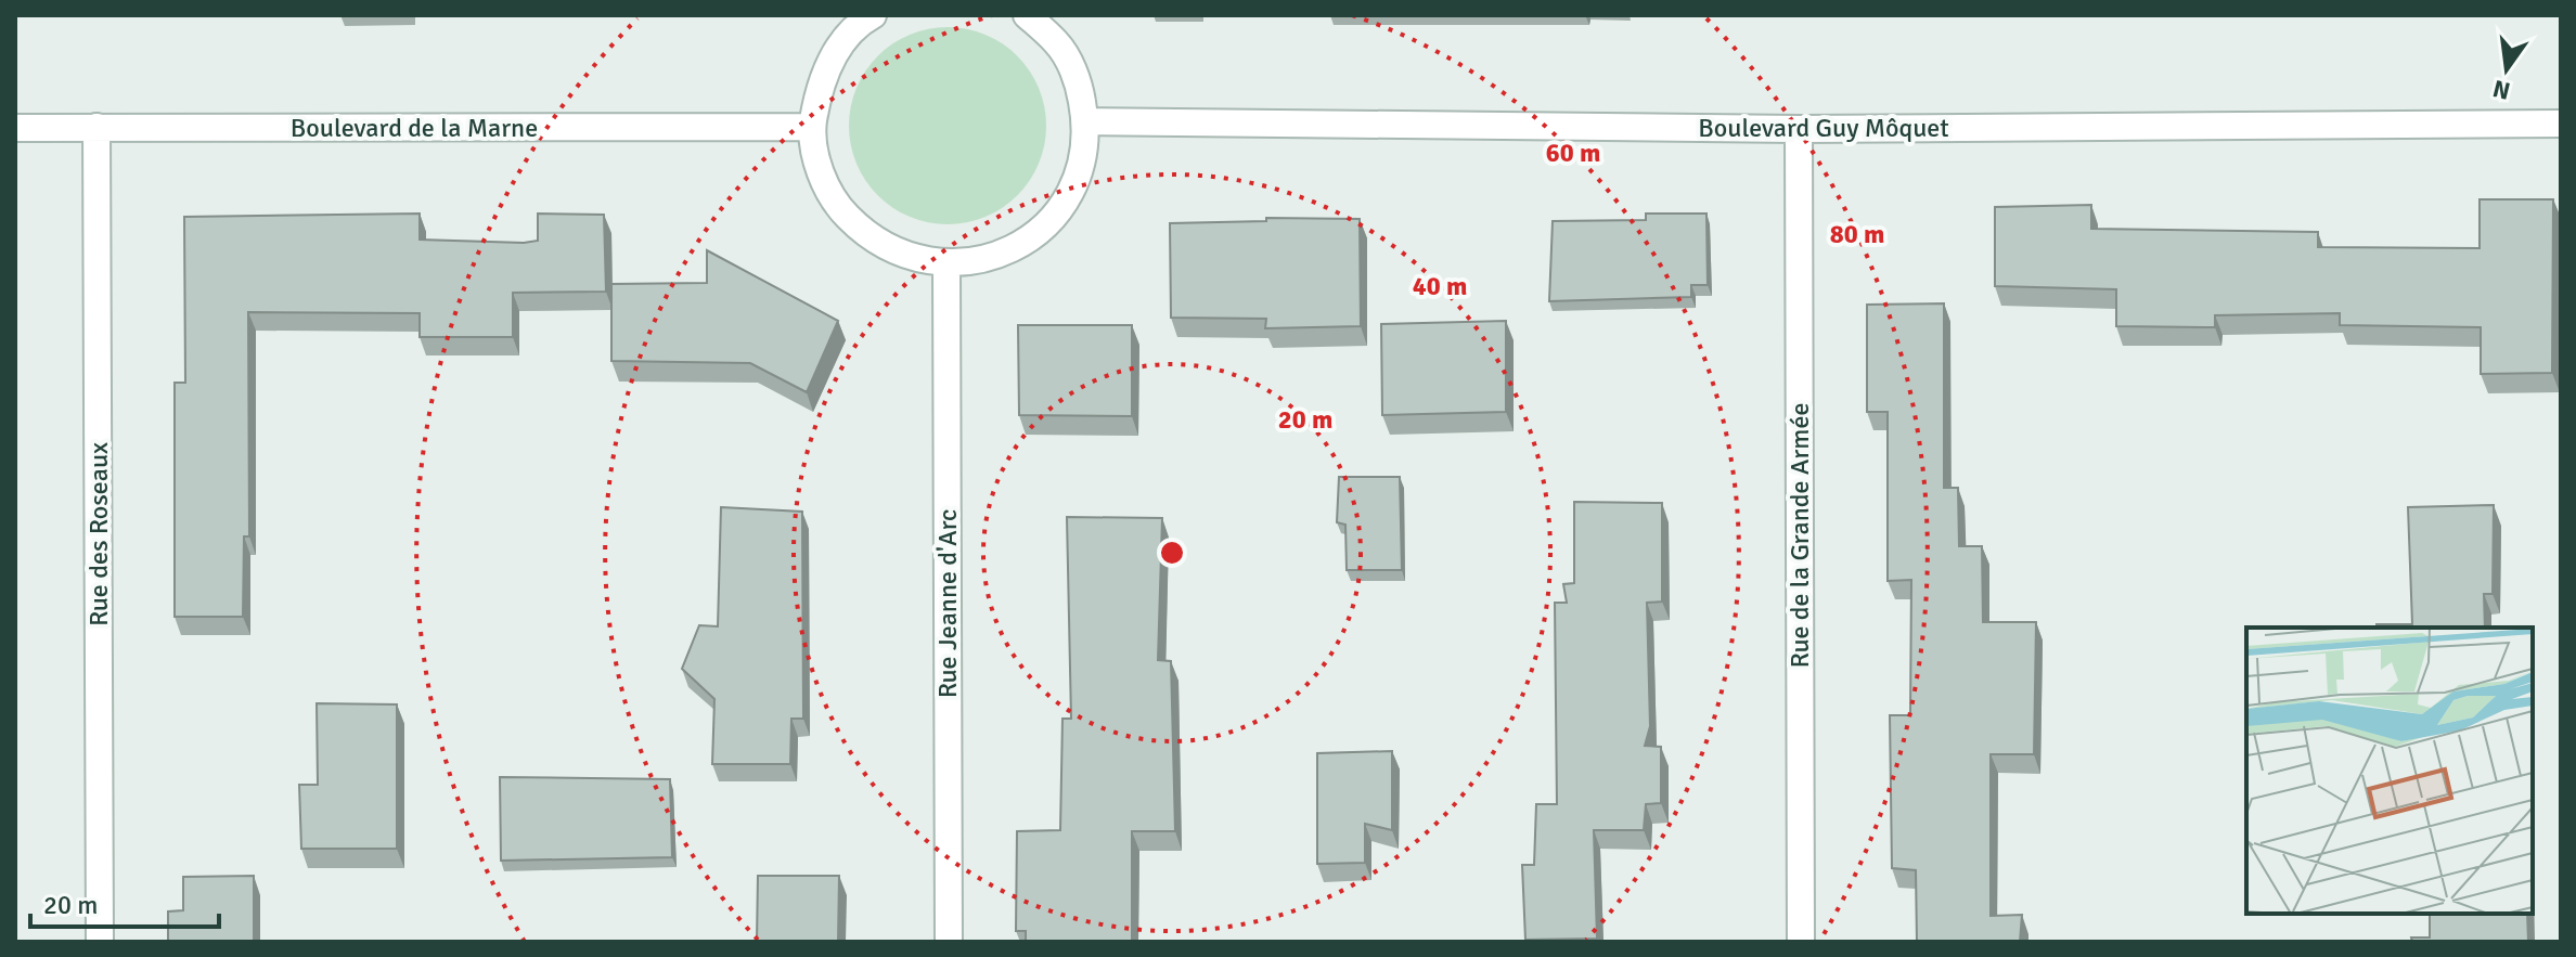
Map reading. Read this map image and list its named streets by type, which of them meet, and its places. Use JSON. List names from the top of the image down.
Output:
{
  "streets": {
    "street": [
      "Boulevard de la Marne",
      "Boulevard Guy Môquet",
      "Rue des Roseaux",
      "Rue de la Grande Armée",
      "Rue Jeanne d'Arc"
    ]
  },
  "crossings": [
    ["Boulevard de la Marne", "Rue des Roseaux"],
    ["Boulevard Guy Môquet", "Rue de la Grande Armée"]
  ],
  "scale_bar": "20 m",
  "north": "bottom",
  "rings": [
    "60 m",
    "80 m",
    "40 m",
    "20 m"
  ]
}
